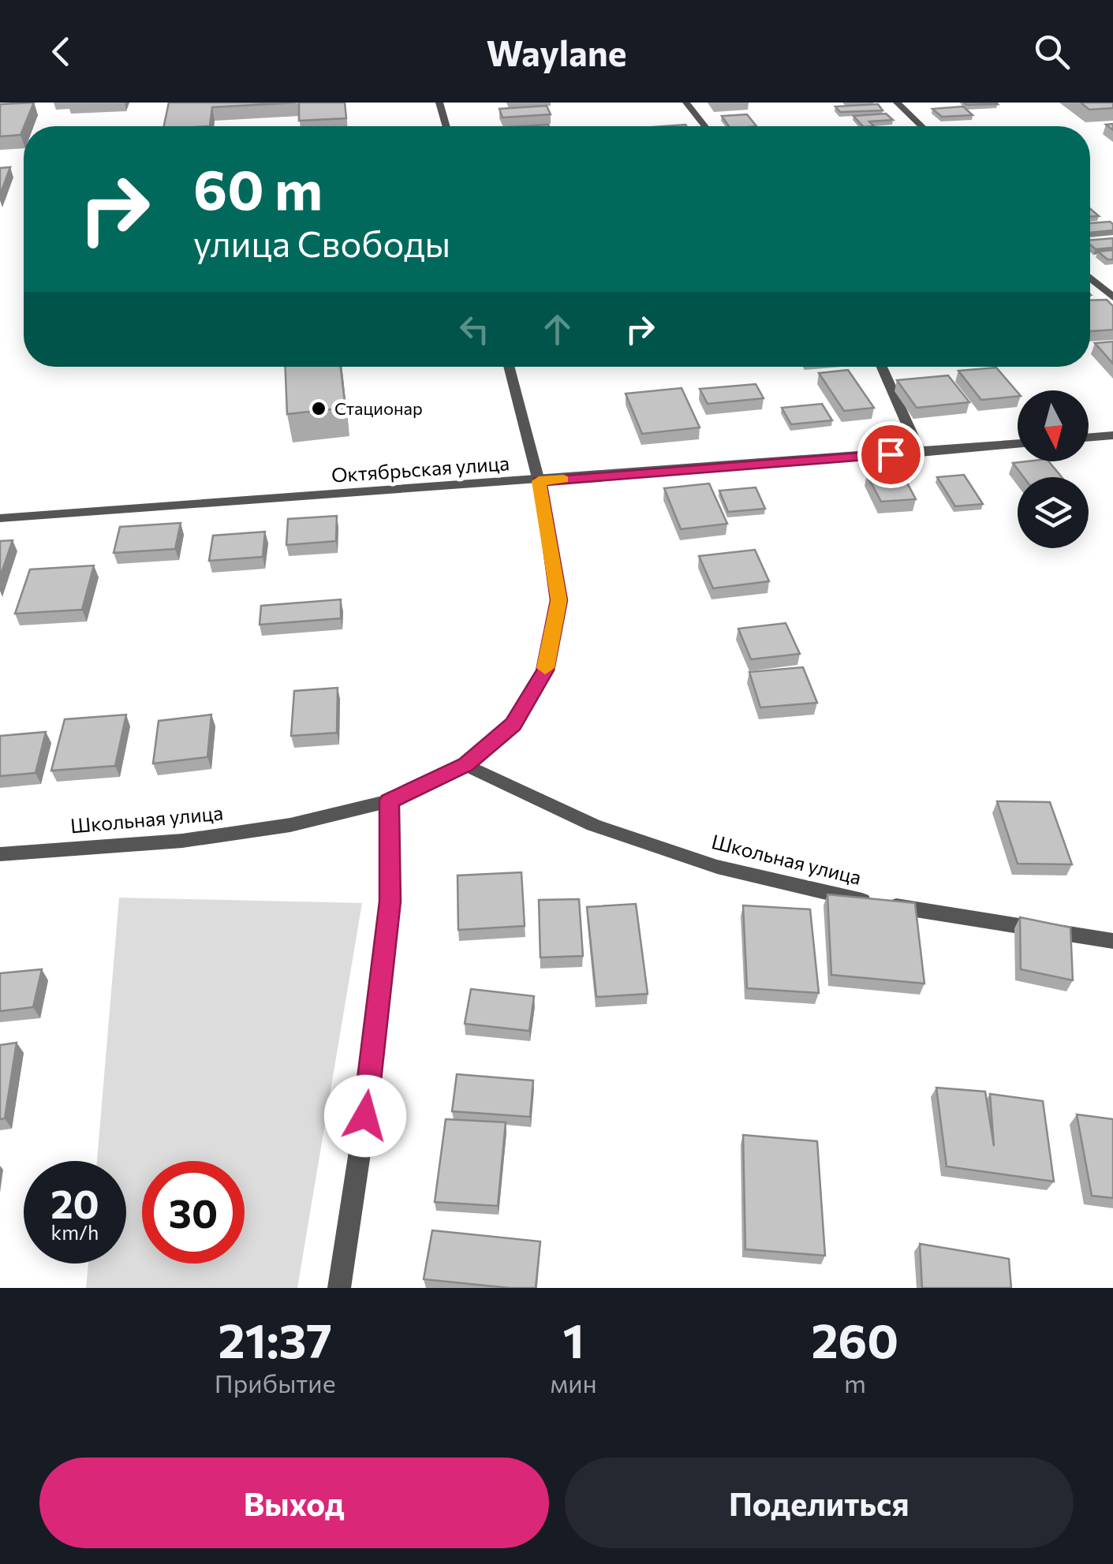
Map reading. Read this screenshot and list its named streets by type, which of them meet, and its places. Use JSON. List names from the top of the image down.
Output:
{
  "streets": {
    "street": ["Октябрьская улица", "Школьная улица"]
  },
  "crossings": [
    ["Октябрьская улица", "Школьная улица"]
  ],
  "places": ["Стационар"],
  "north": "bottom",
  "page": {
    "header": "Waylane",
    "turn": ["60 m", "улица Свободы"],
    "speed": "20 km/h",
    "limit": "30",
    "eta": [
      "21:37",
      "Прибытие",
      "1",
      "мин",
      "260",
      "m"
    ],
    "buttons": ["Выход", "Поделиться"]
  }
}
